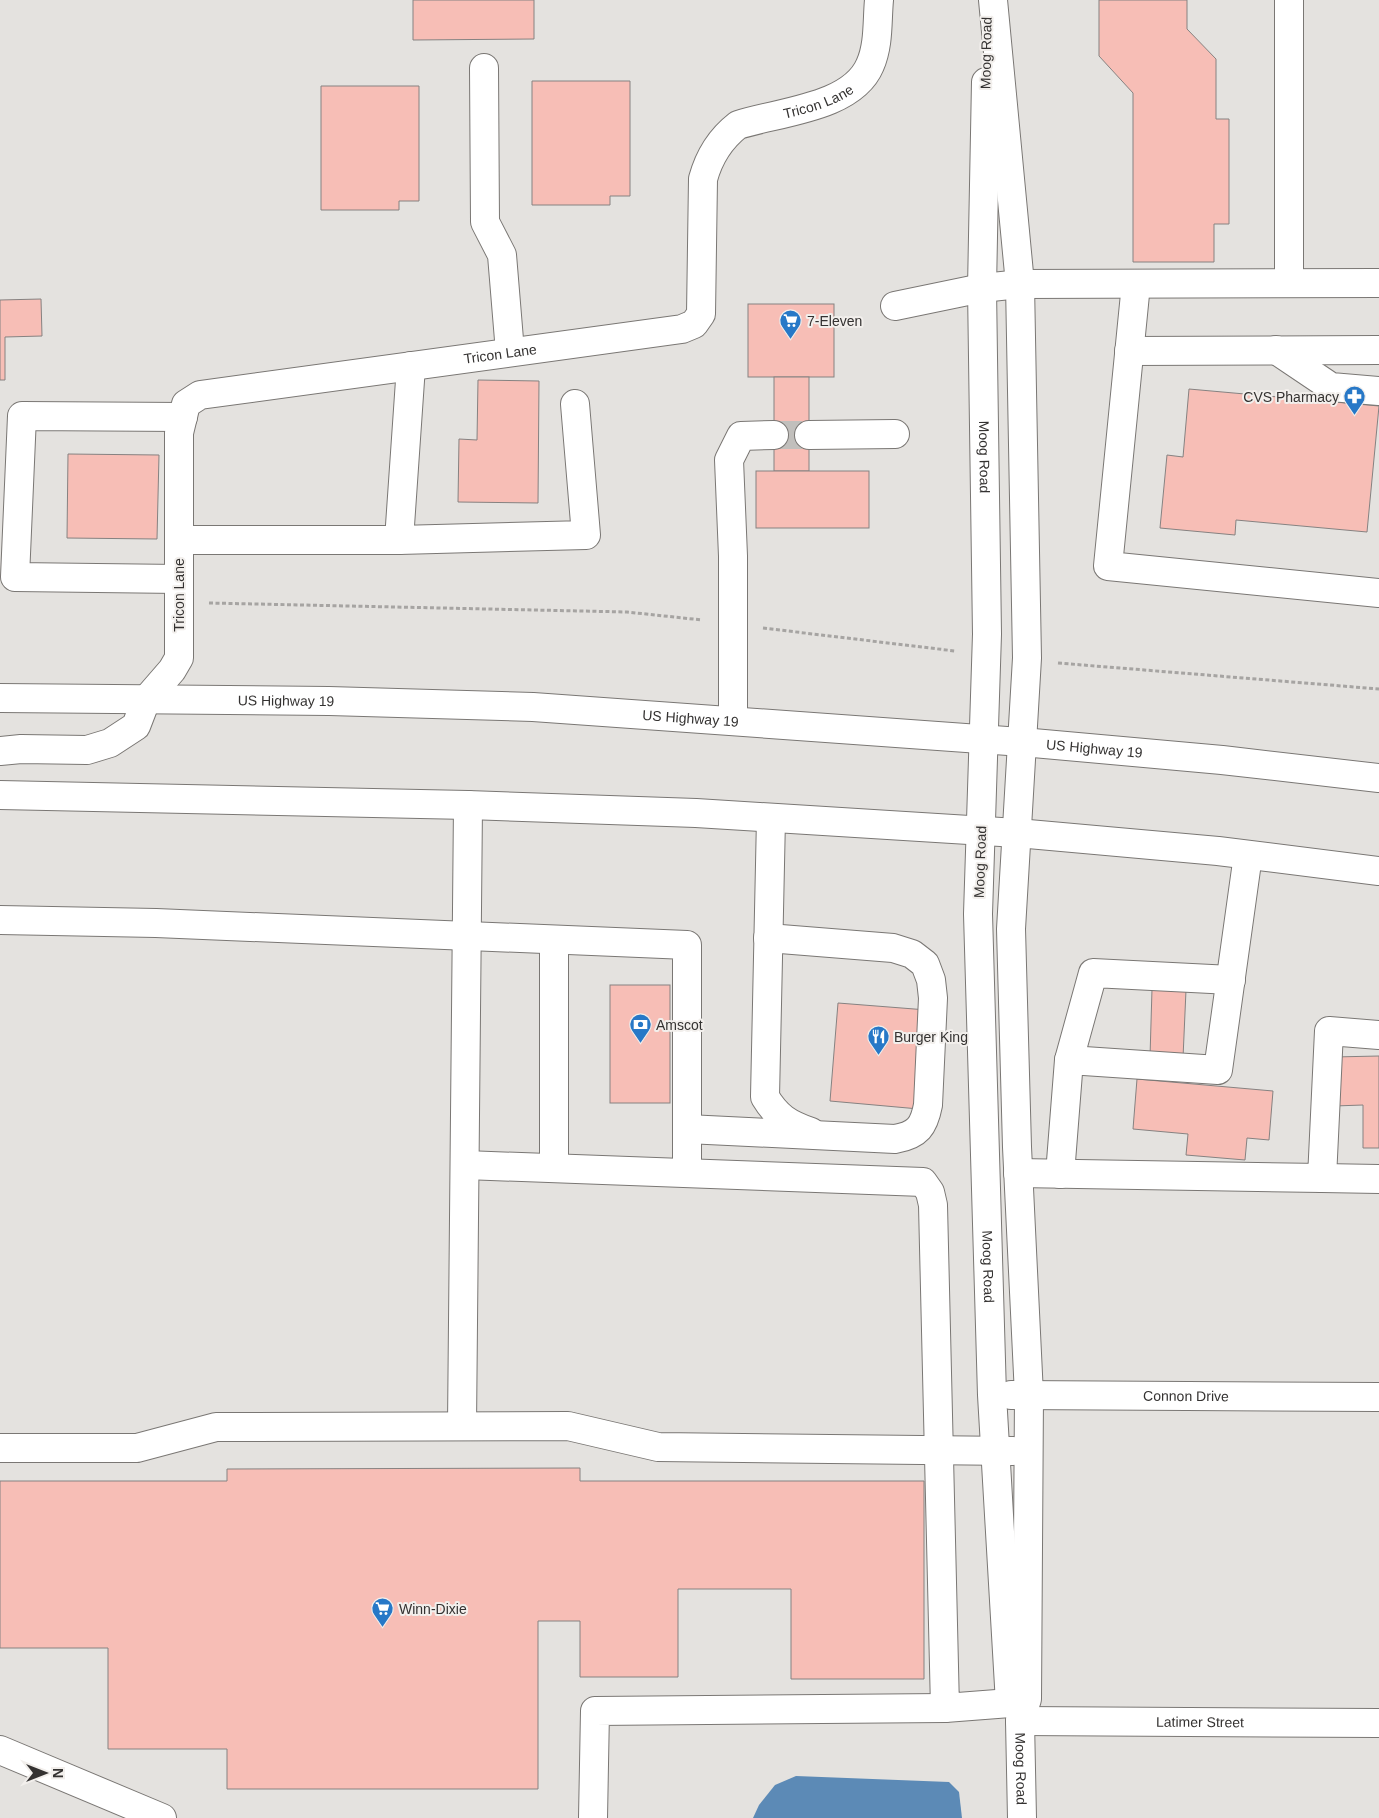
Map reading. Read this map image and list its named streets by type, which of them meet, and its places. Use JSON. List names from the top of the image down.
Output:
{
  "streets": {
    "main road": [
      "Moog Road",
      "Tricon Lane",
      "US Highway 19",
      "Connon Drive",
      "Latimer Street"
    ]
  },
  "crossings": [
    ["Moog Road", "US Highway 19"],
    ["Moog Road", "Connon Drive"],
    ["Moog Road", "Latimer Street"],
    ["Tricon Lane", "US Highway 19"]
  ],
  "places": {
    "supermarket": ["7-Eleven", "Winn-Dixie"],
    "pharmacy": ["CVS Pharmacy"],
    "bank": ["Amscot"],
    "restaurant": ["Burger King"]
  },
  "north": "right"
}
